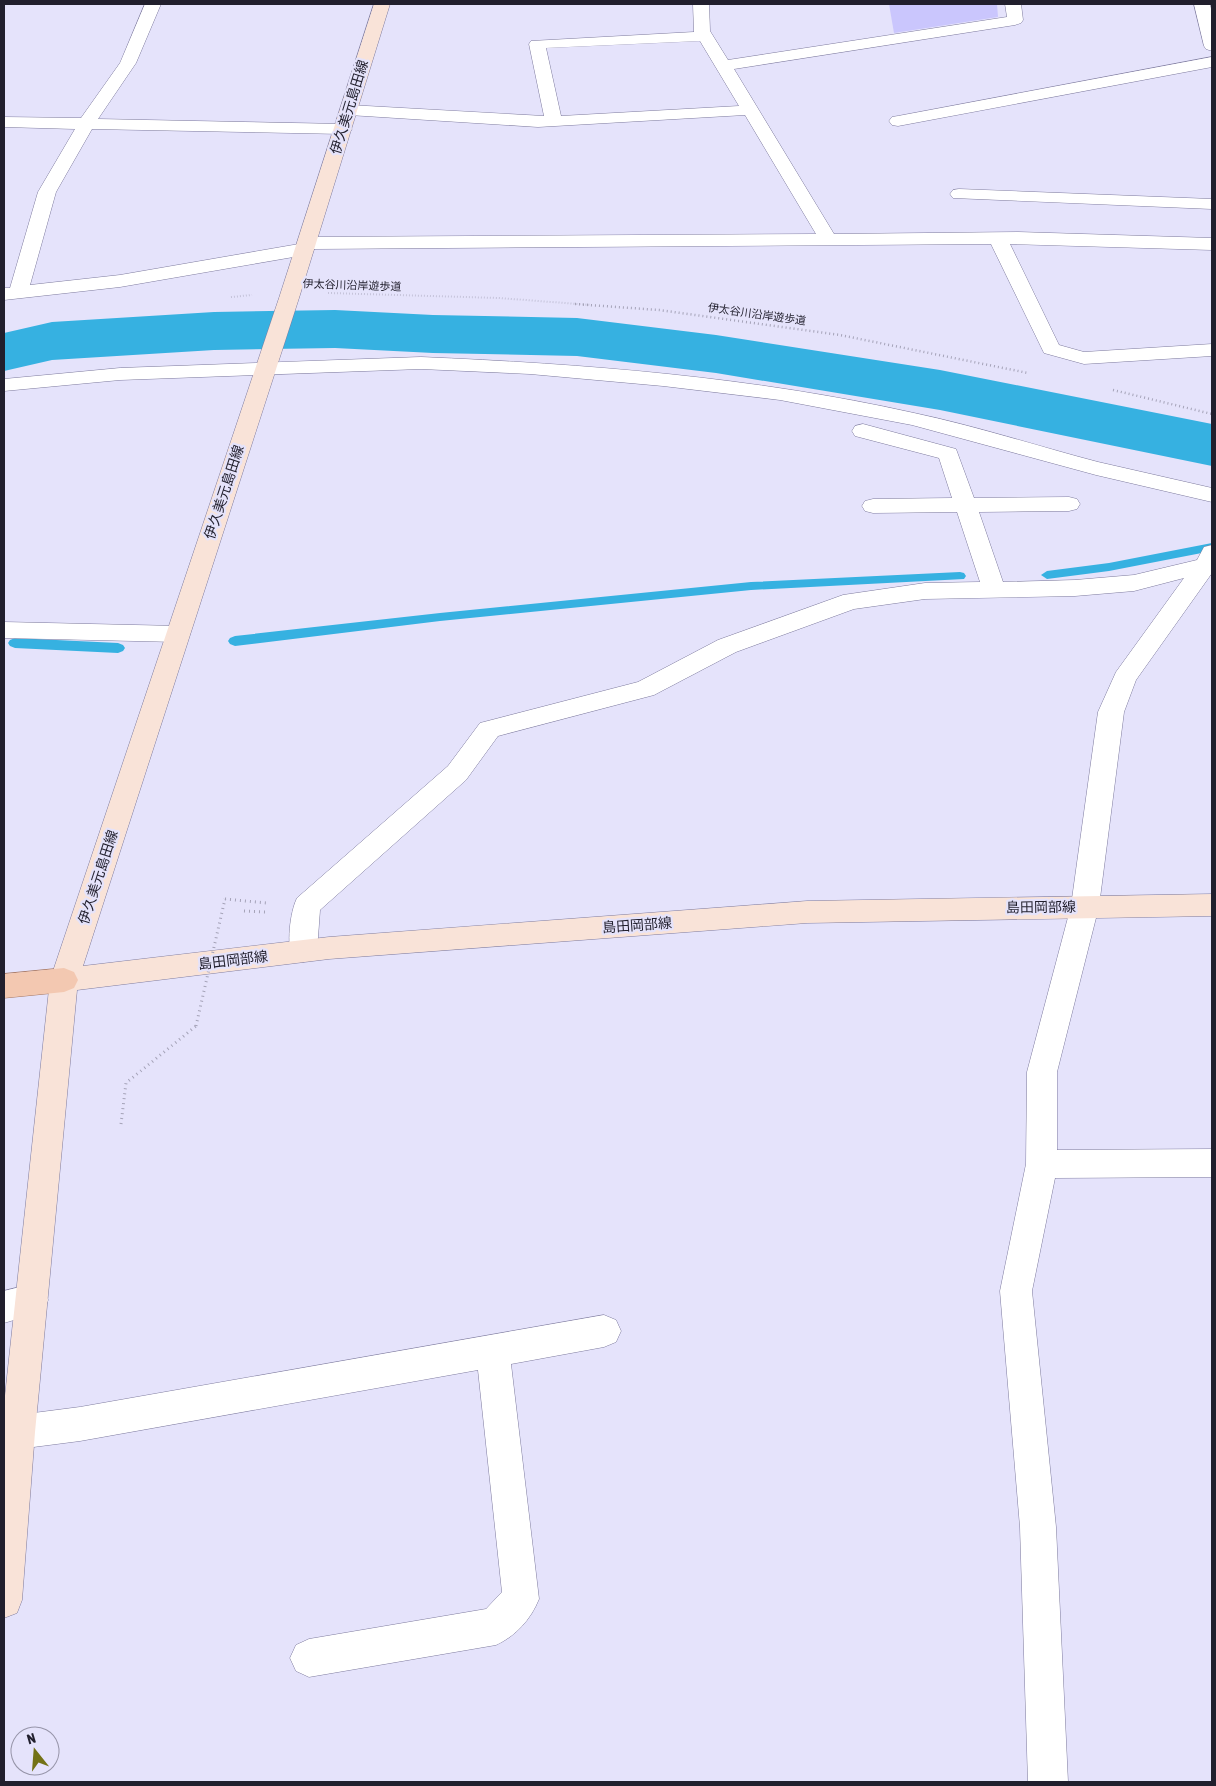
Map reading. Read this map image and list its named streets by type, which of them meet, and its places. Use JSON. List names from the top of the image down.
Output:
{
  "streets": {
    "main road": ["伊久美元島田線", "島田岡部線"],
    "path": ["伊太谷川沿岸遊歩道"]
  },
  "crossings": [
    ["伊久美元島田線", "伊太谷川沿岸遊歩道"],
    ["伊久美元島田線", "島田岡部線"]
  ],
  "north": "top"
}
